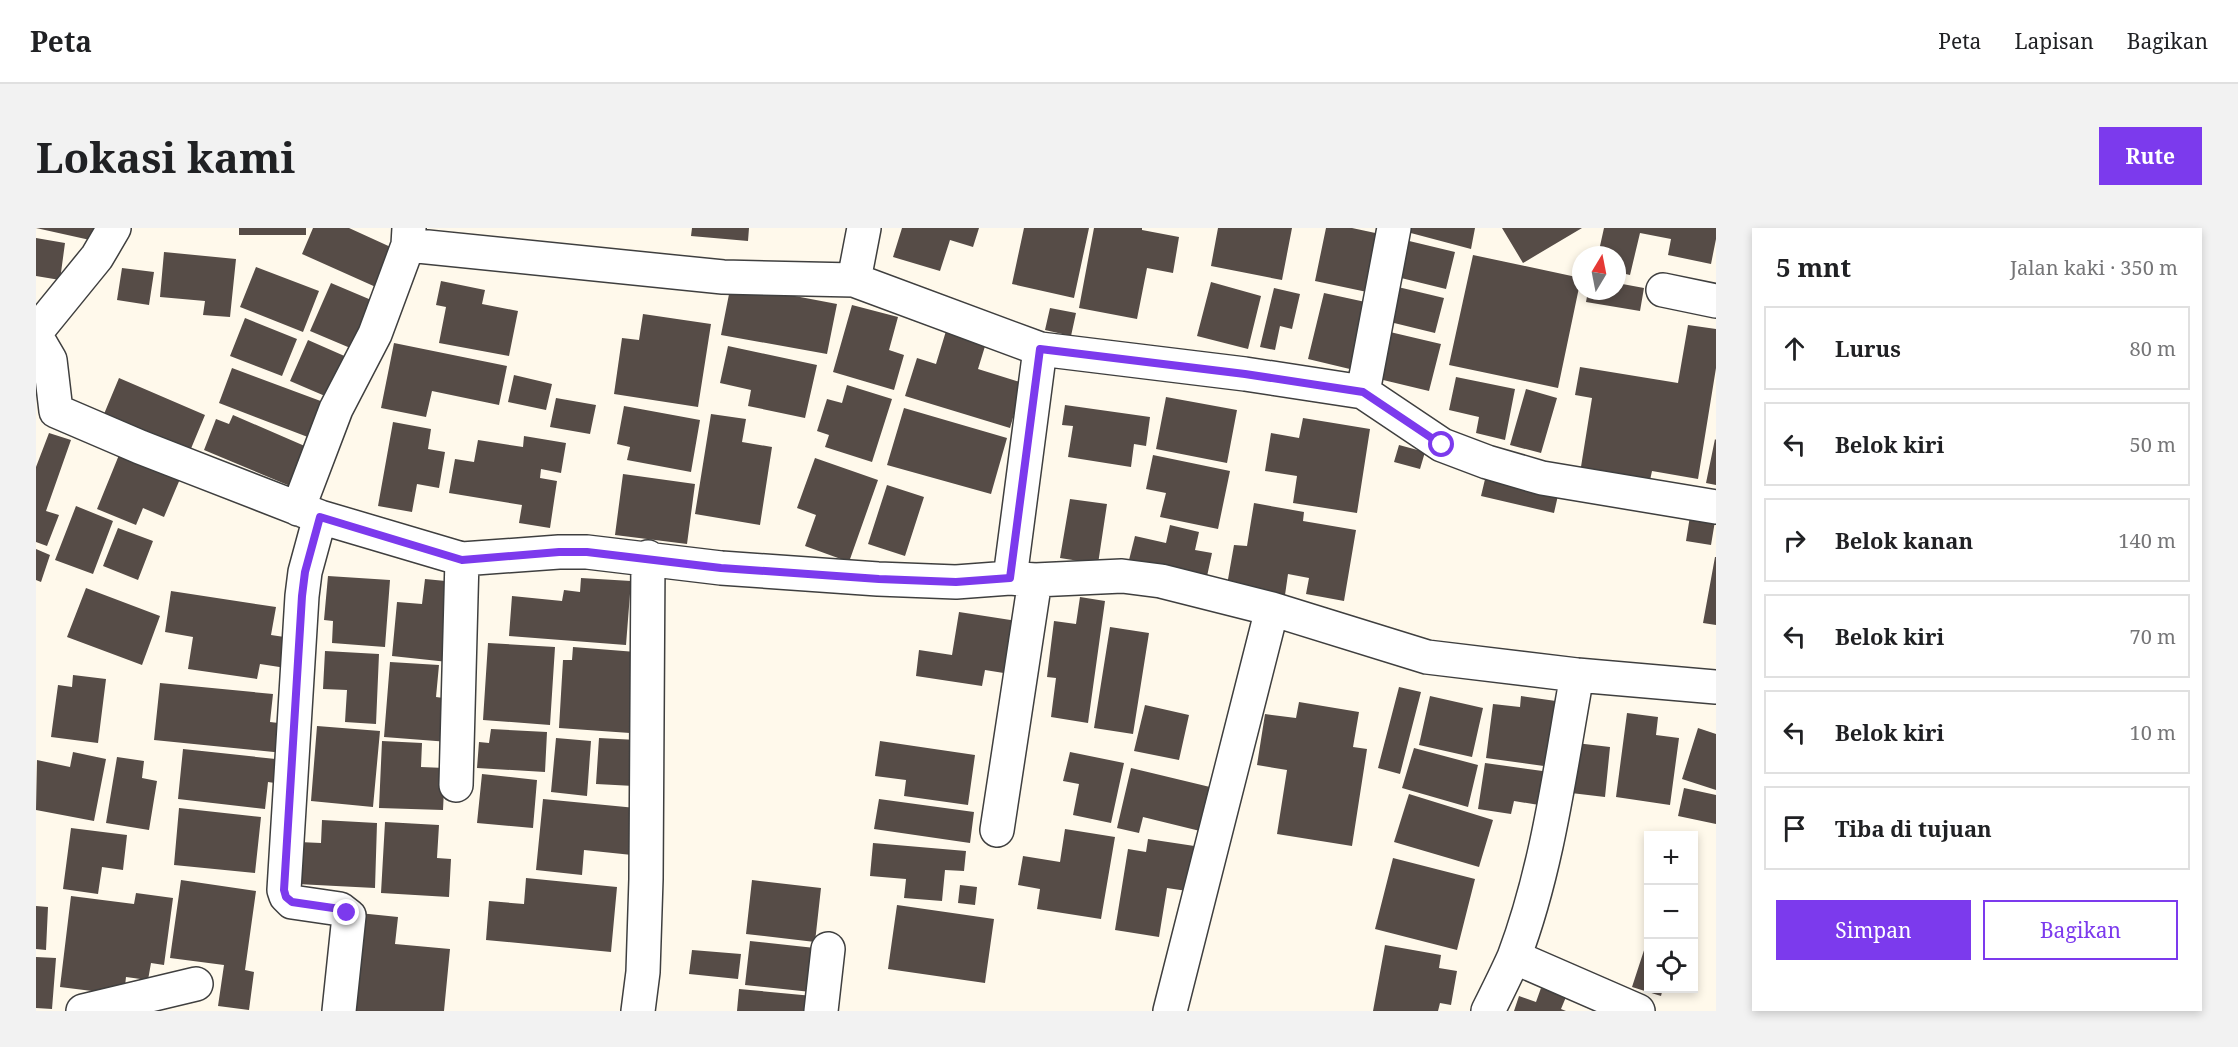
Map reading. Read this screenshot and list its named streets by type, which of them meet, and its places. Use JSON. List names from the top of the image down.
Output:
{
  "north": "top",
  "page": {
    "header": "Peta",
    "nav": ["Peta", "Lapisan", "Bagikan"],
    "buttons": [
      "Rute",
      ["Simpan", "Bagikan"]
    ],
    "title": "Lokasi kami",
    "heading": ["5 mnt", "Jalan kaki · 350 m"],
    "list": [
      ["Lurus", "80 m"],
      ["Belok kiri", "50 m"],
      ["Belok kanan", "140 m"],
      ["Belok kiri", "70 m"],
      ["Belok kiri", "10 m"],
      "Tiba di tujuan"
    ],
    "map_buttons": ["+", "−"]
  }
}
